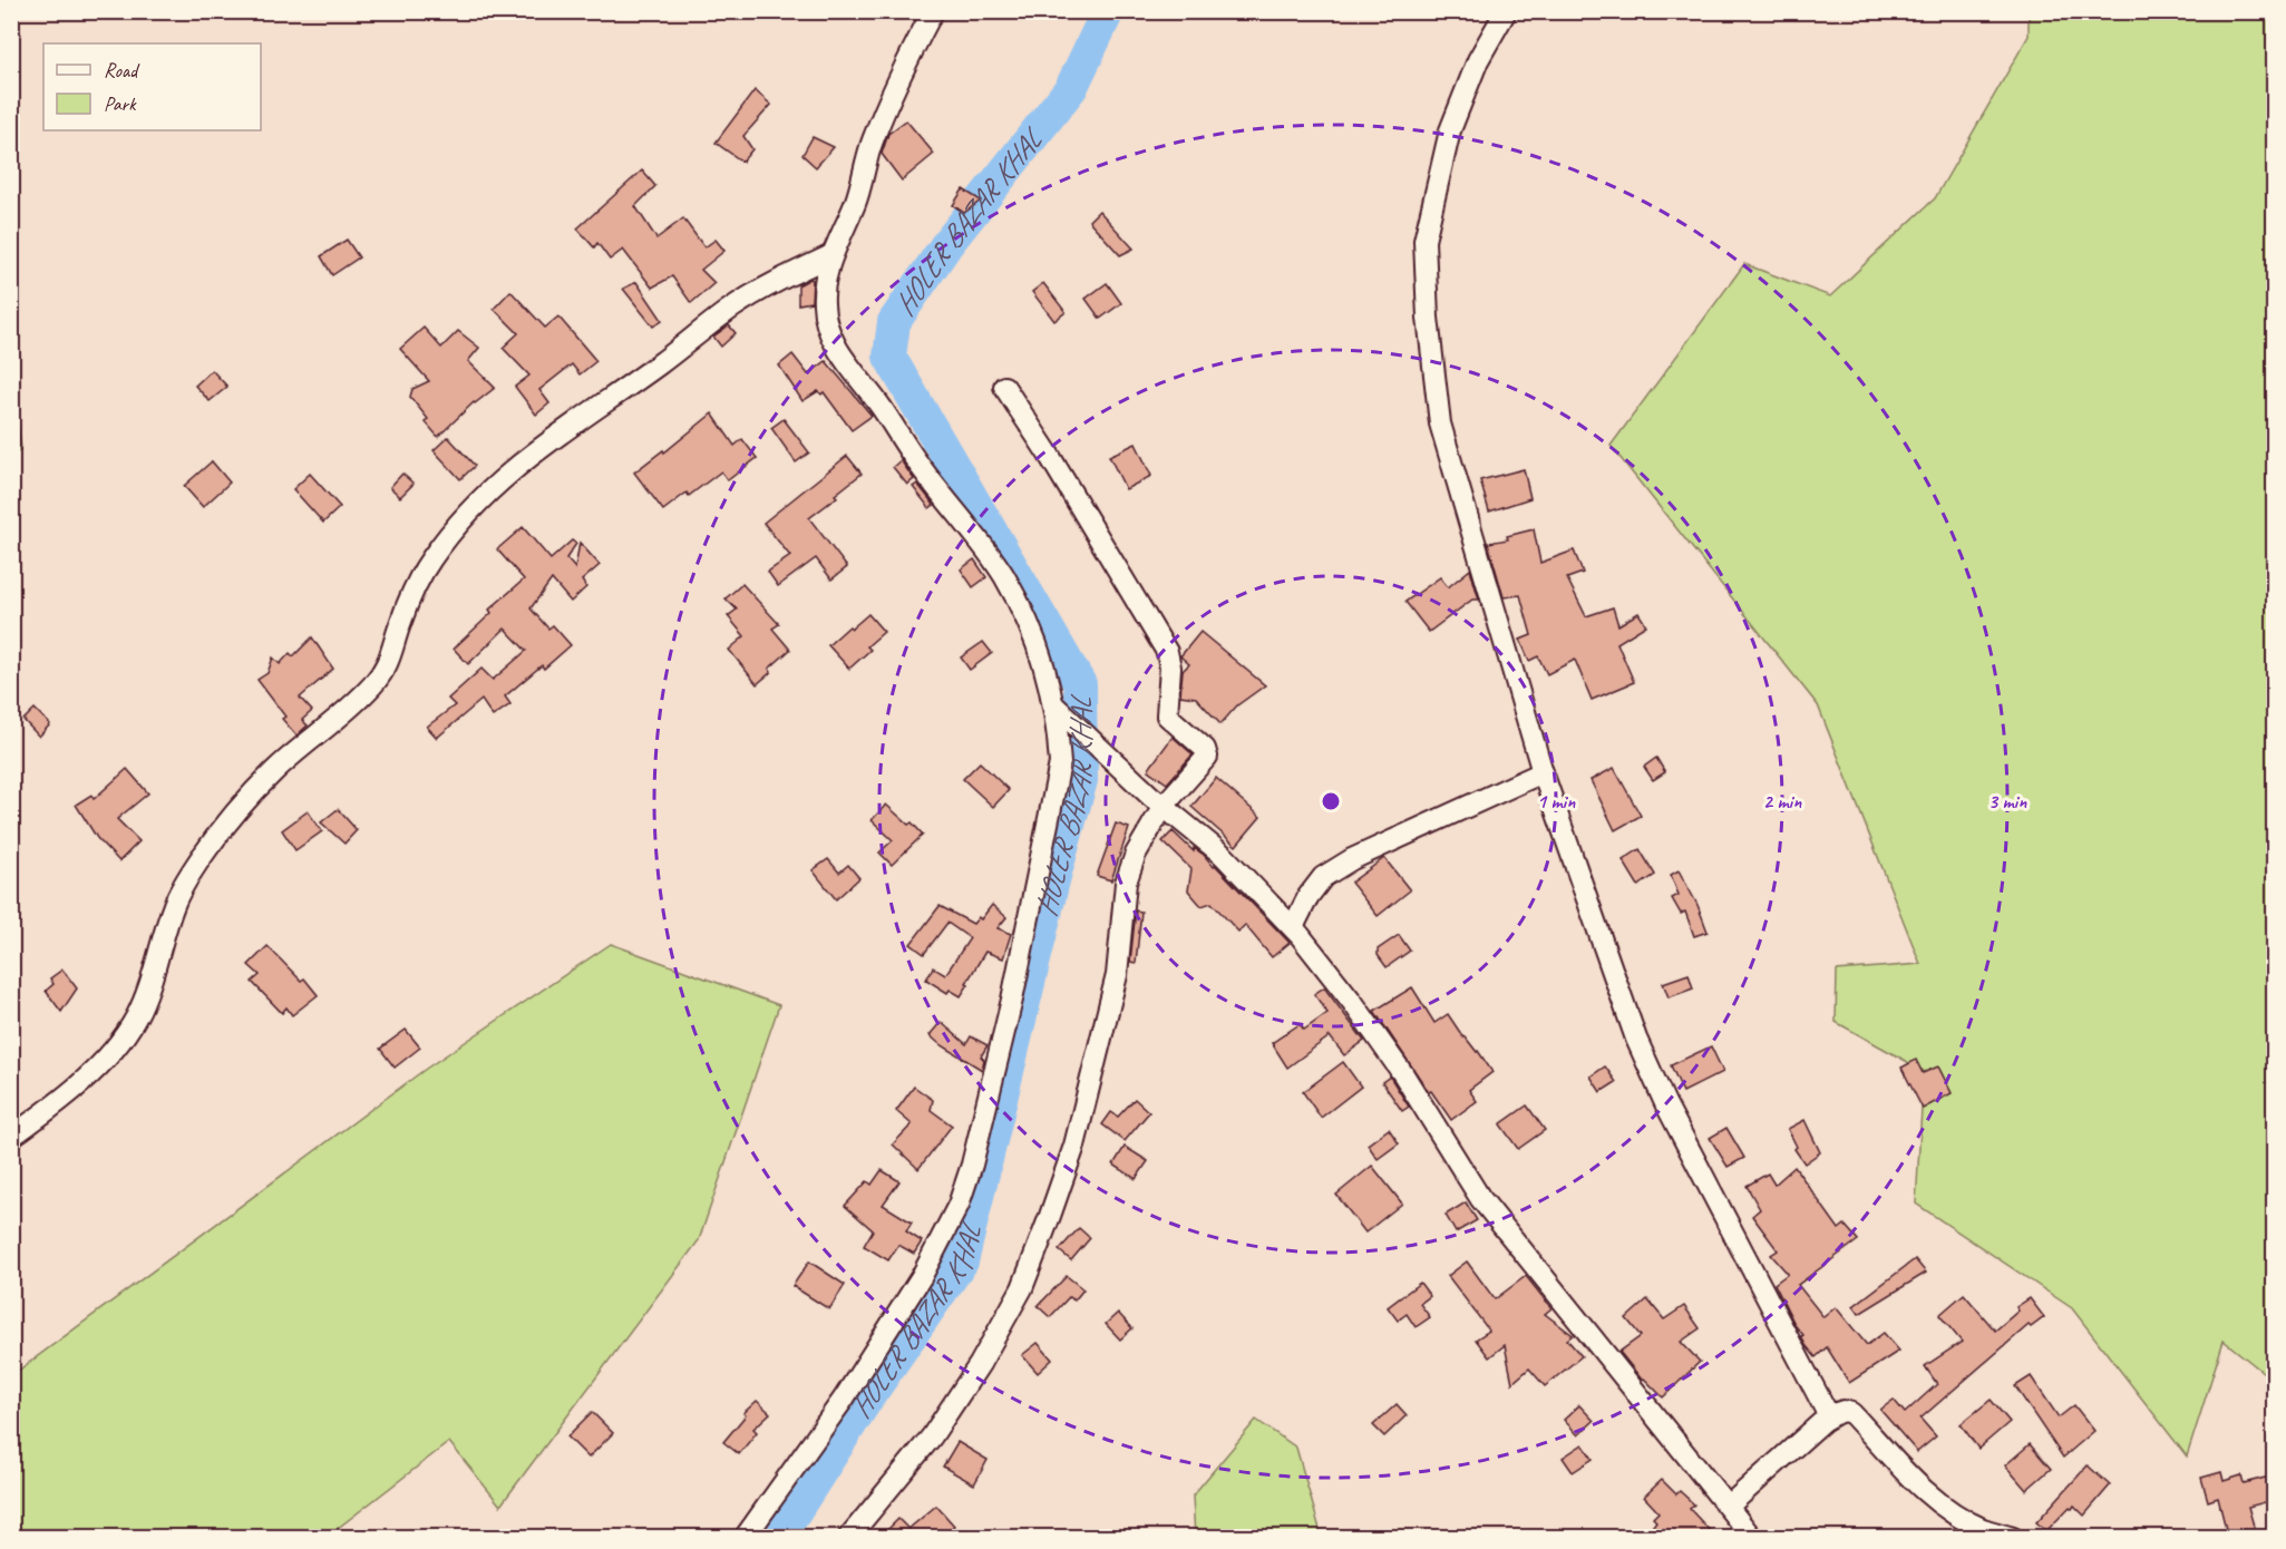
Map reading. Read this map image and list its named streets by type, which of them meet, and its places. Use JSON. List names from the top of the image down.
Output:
{
  "water": ["HOLER BAZAR KHAL"],
  "legend": ["Road", "Park"],
  "rings": ["1 min", "2 min", "3 min"]
}
